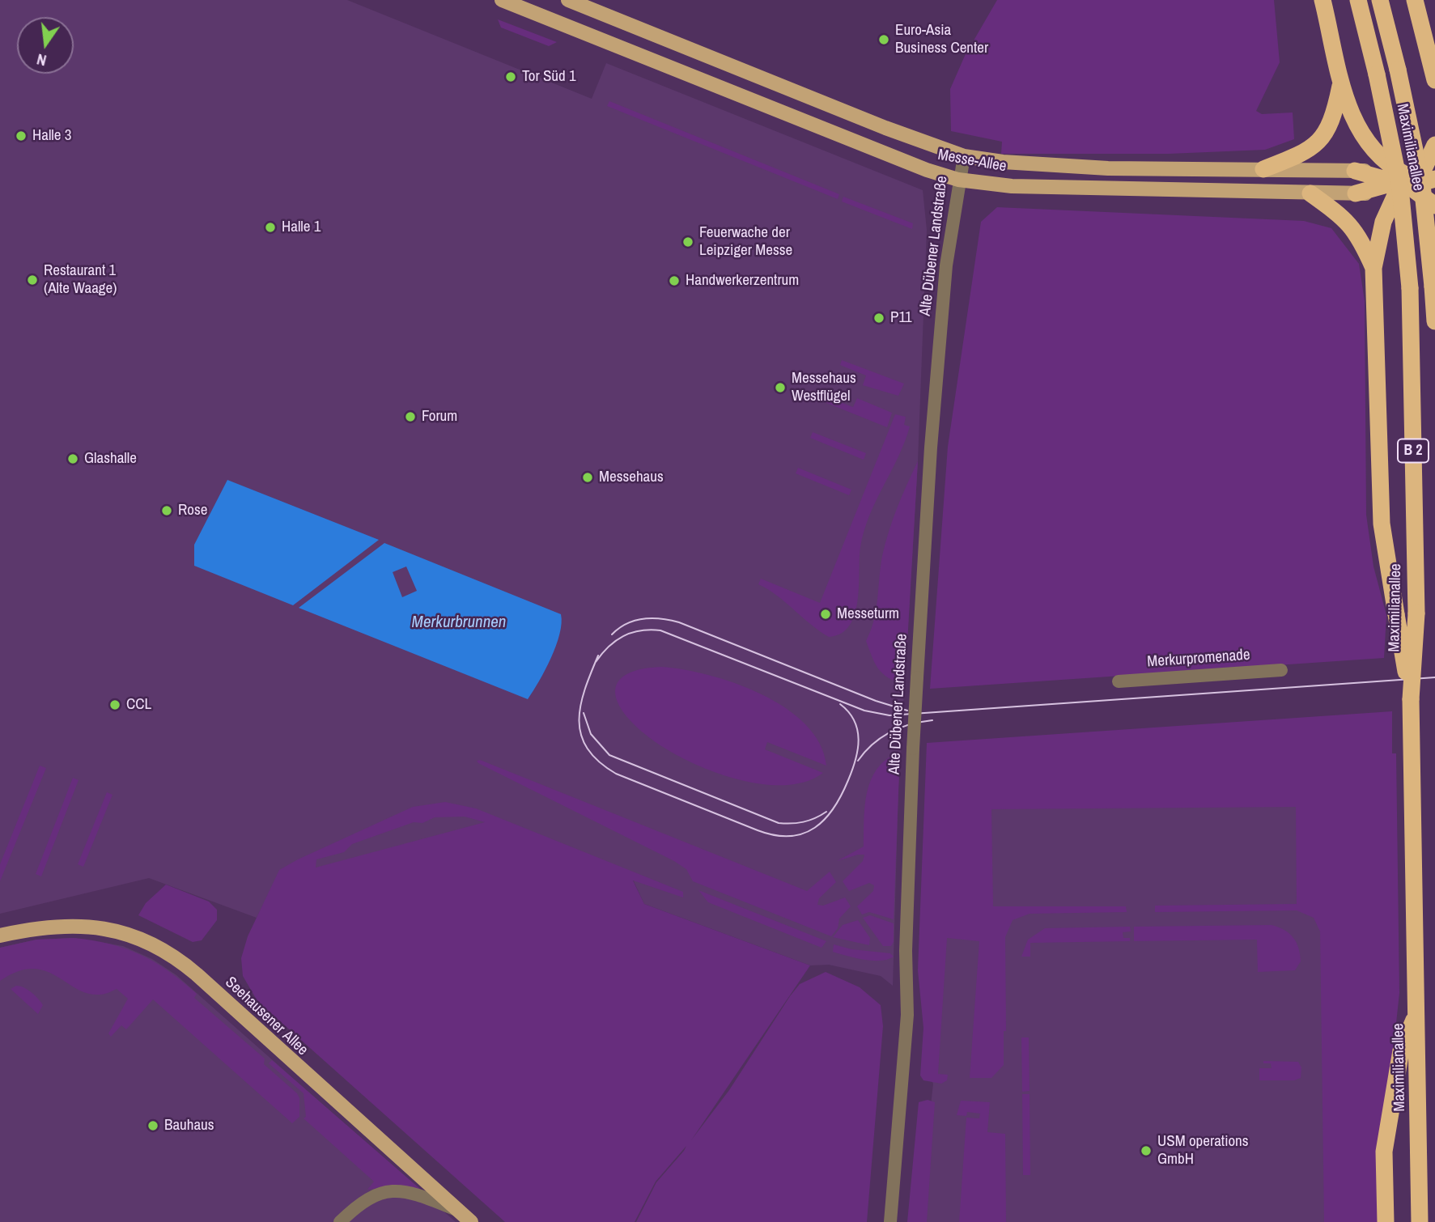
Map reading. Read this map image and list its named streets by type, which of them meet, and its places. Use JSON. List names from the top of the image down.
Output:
{
  "streets": {
    "highway": ["Maximilianallee", "B 2"],
    "main road": ["Messe-Allee", "Seehausener Allee"],
    "street": ["Alte Dübener Landstraße", "Merkurpromenade"]
  },
  "crossings": [
    ["Messe-Allee", "Alte Dübener Landstraße"]
  ],
  "water": ["Merkurbrunnen"],
  "places": [
    "Euro-Asia Business Center",
    "Tor Süd 1",
    "Halle 3",
    "Halle 1",
    "Feuerwache der Leipziger Messe",
    "Restaurant 1 (Alte Waage)",
    "Handwerkerzentrum",
    "P11",
    "Messehaus Westflügel",
    "Forum",
    "Glashalle",
    "Messehaus",
    "Rose",
    "Messeturm",
    "CCL",
    "Bauhaus",
    "USM operations GmbH"
  ],
  "north": "bottom"
}
